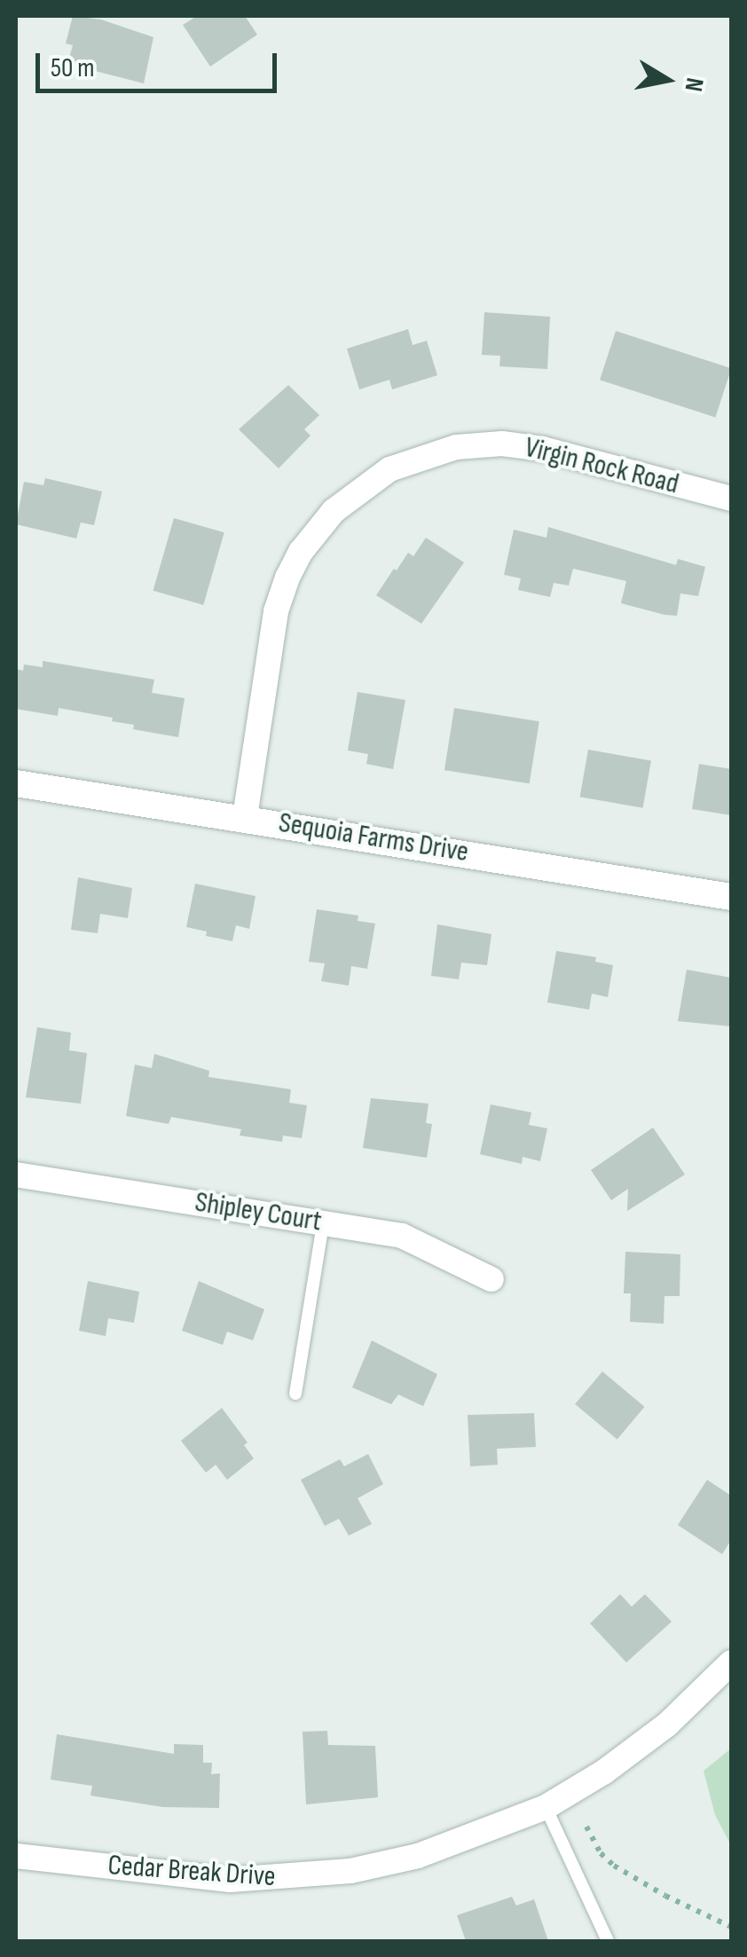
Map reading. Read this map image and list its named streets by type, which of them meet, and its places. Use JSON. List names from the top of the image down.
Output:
{
  "streets": {
    "street": [
      "Virgin Rock Road",
      "Sequoia Farms Drive",
      "Shipley Court",
      "Cedar Break Drive"
    ]
  },
  "crossings": [
    ["Virgin Rock Road", "Sequoia Farms Drive"]
  ],
  "scale_bar": "50 m",
  "north": "right"
}
